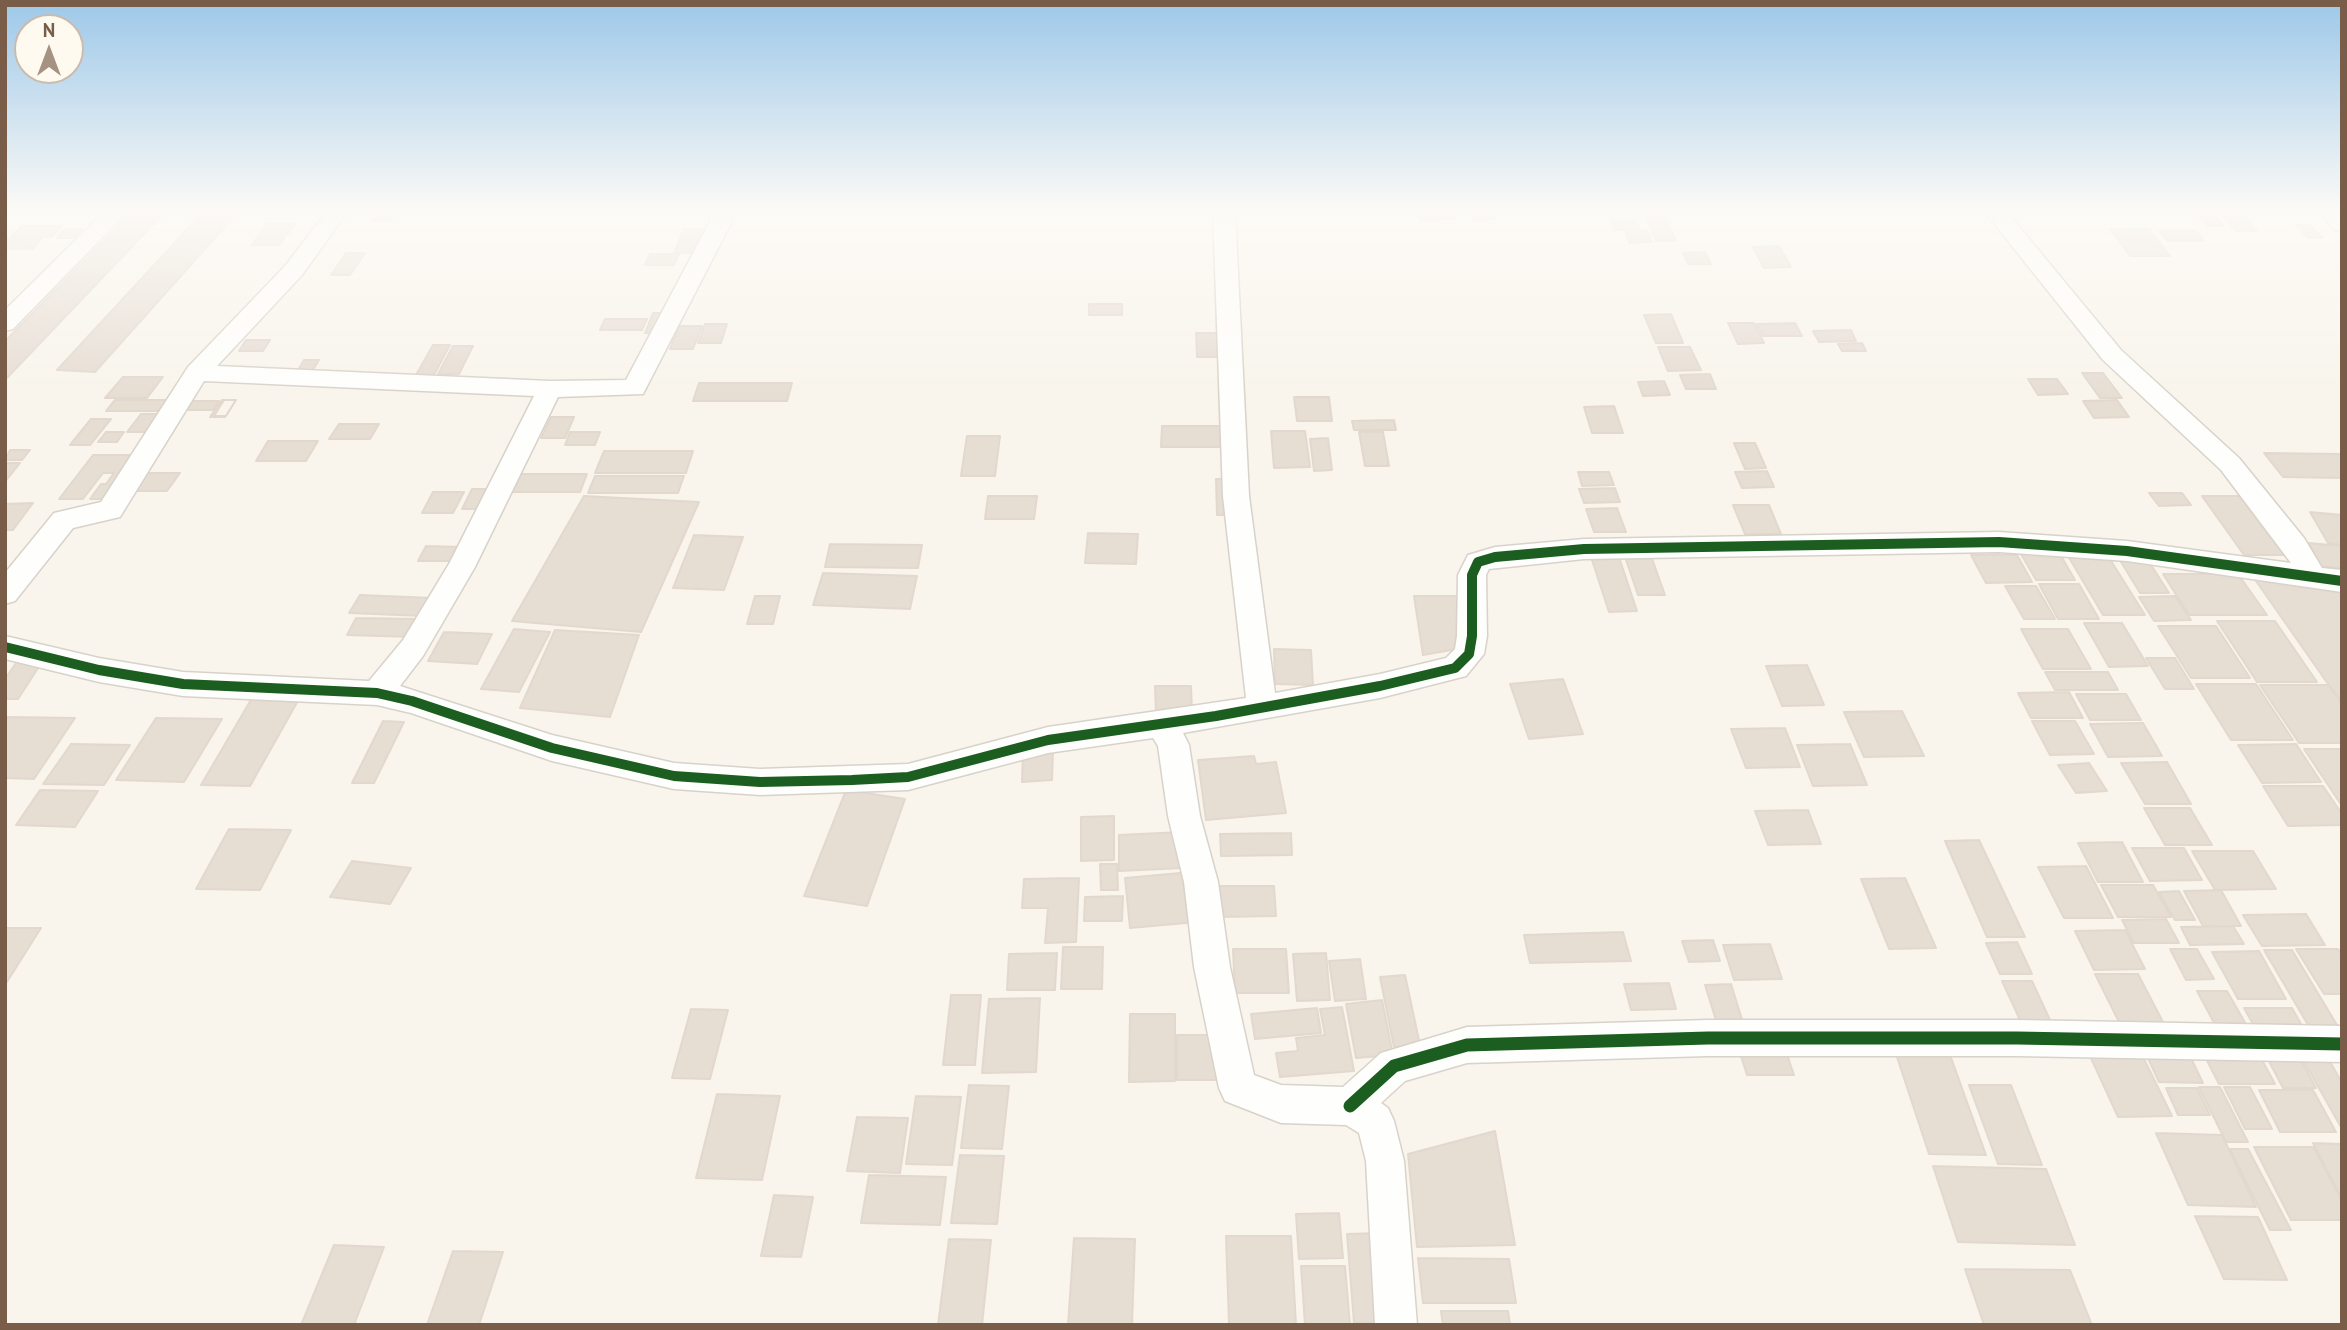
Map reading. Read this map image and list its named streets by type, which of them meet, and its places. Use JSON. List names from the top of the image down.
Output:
{
  "north": "top"
}
